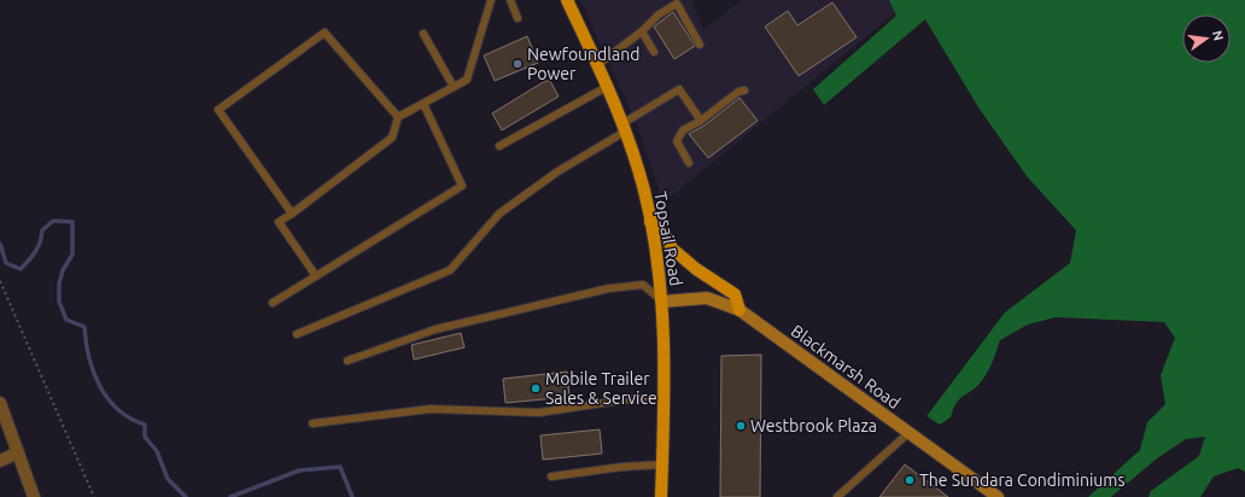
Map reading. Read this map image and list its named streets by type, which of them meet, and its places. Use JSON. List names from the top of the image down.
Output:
{
  "streets": {
    "main road": ["Topsail Road", "Blackmarsh Road"]
  },
  "crossings": [
    ["Topsail Road", "Blackmarsh Road"]
  ],
  "places": [
    "Newfoundland Power",
    "Mobile Trailer Sales & Service",
    "Westbrook Plaza",
    "The Sundara Condiminiums"
  ],
  "north": "right"
}
